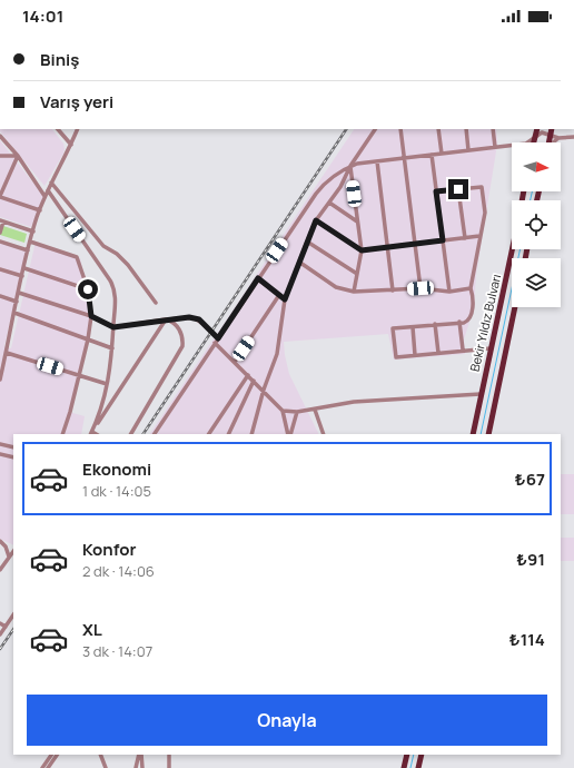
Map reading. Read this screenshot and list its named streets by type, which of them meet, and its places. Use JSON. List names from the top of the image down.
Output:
{
  "streets": {
    "main road": ["Bekir Yıldız Bulvarı"]
  },
  "north": "right",
  "page": {
    "status": "14:01",
    "banner": ["Biniş", "Varış yeri"],
    "list": [
      {
        "name": "Ekonomi",
        "note": "1 dk · 14:05",
        "value": "₺67"
      },
      {
        "name": "Konfor",
        "note": "2 dk · 14:06",
        "value": "₺91"
      },
      {
        "name": "XL",
        "note": "3 dk · 14:07",
        "value": "₺114"
      }
    ],
    "buttons": "Onayla"
  }
}
